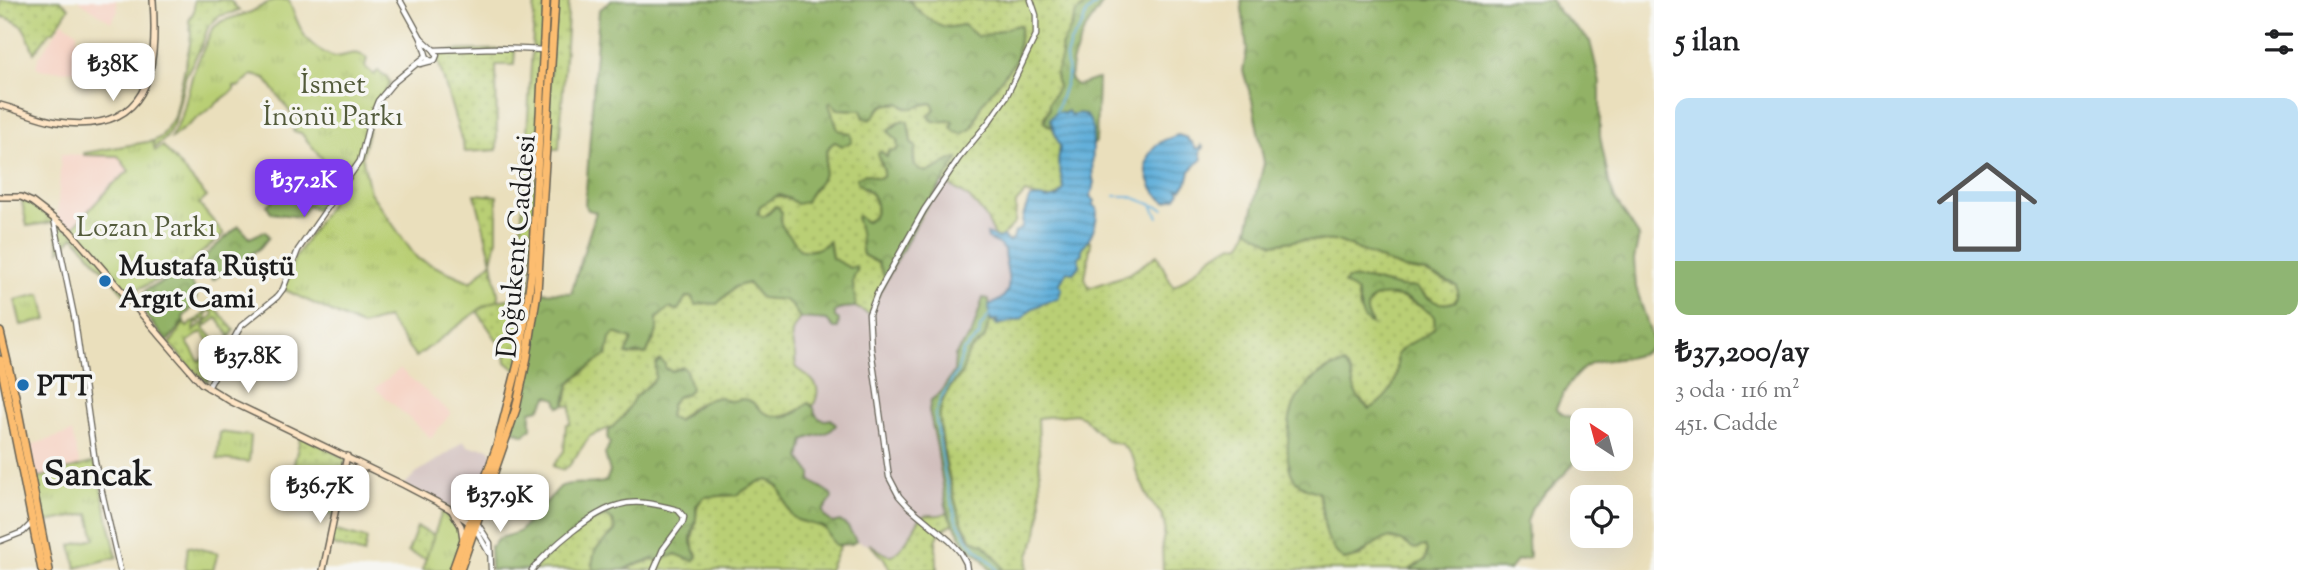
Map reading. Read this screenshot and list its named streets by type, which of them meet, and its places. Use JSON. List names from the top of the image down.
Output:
{
  "streets": {
    "main road": ["Doğukent Caddesi"]
  },
  "districts": ["Sancak"],
  "parks": ["İsmet İnönü Parkı", "Lozan Parkı"],
  "places": ["Mustafa Rüştü Argıt Cami", "PTT"],
  "north": "top left",
  "page": {
    "heading": "5 ilan",
    "price": [
      "₺38K",
      "₺37.2K",
      "₺37.8K",
      "₺36.7K",
      "₺37.9K"
    ],
    "list": [
      {
        "name": "₺37,200/ay",
        "note": "3 oda · 116 m² · 451. Cadde"
      }
    ]
  }
}
